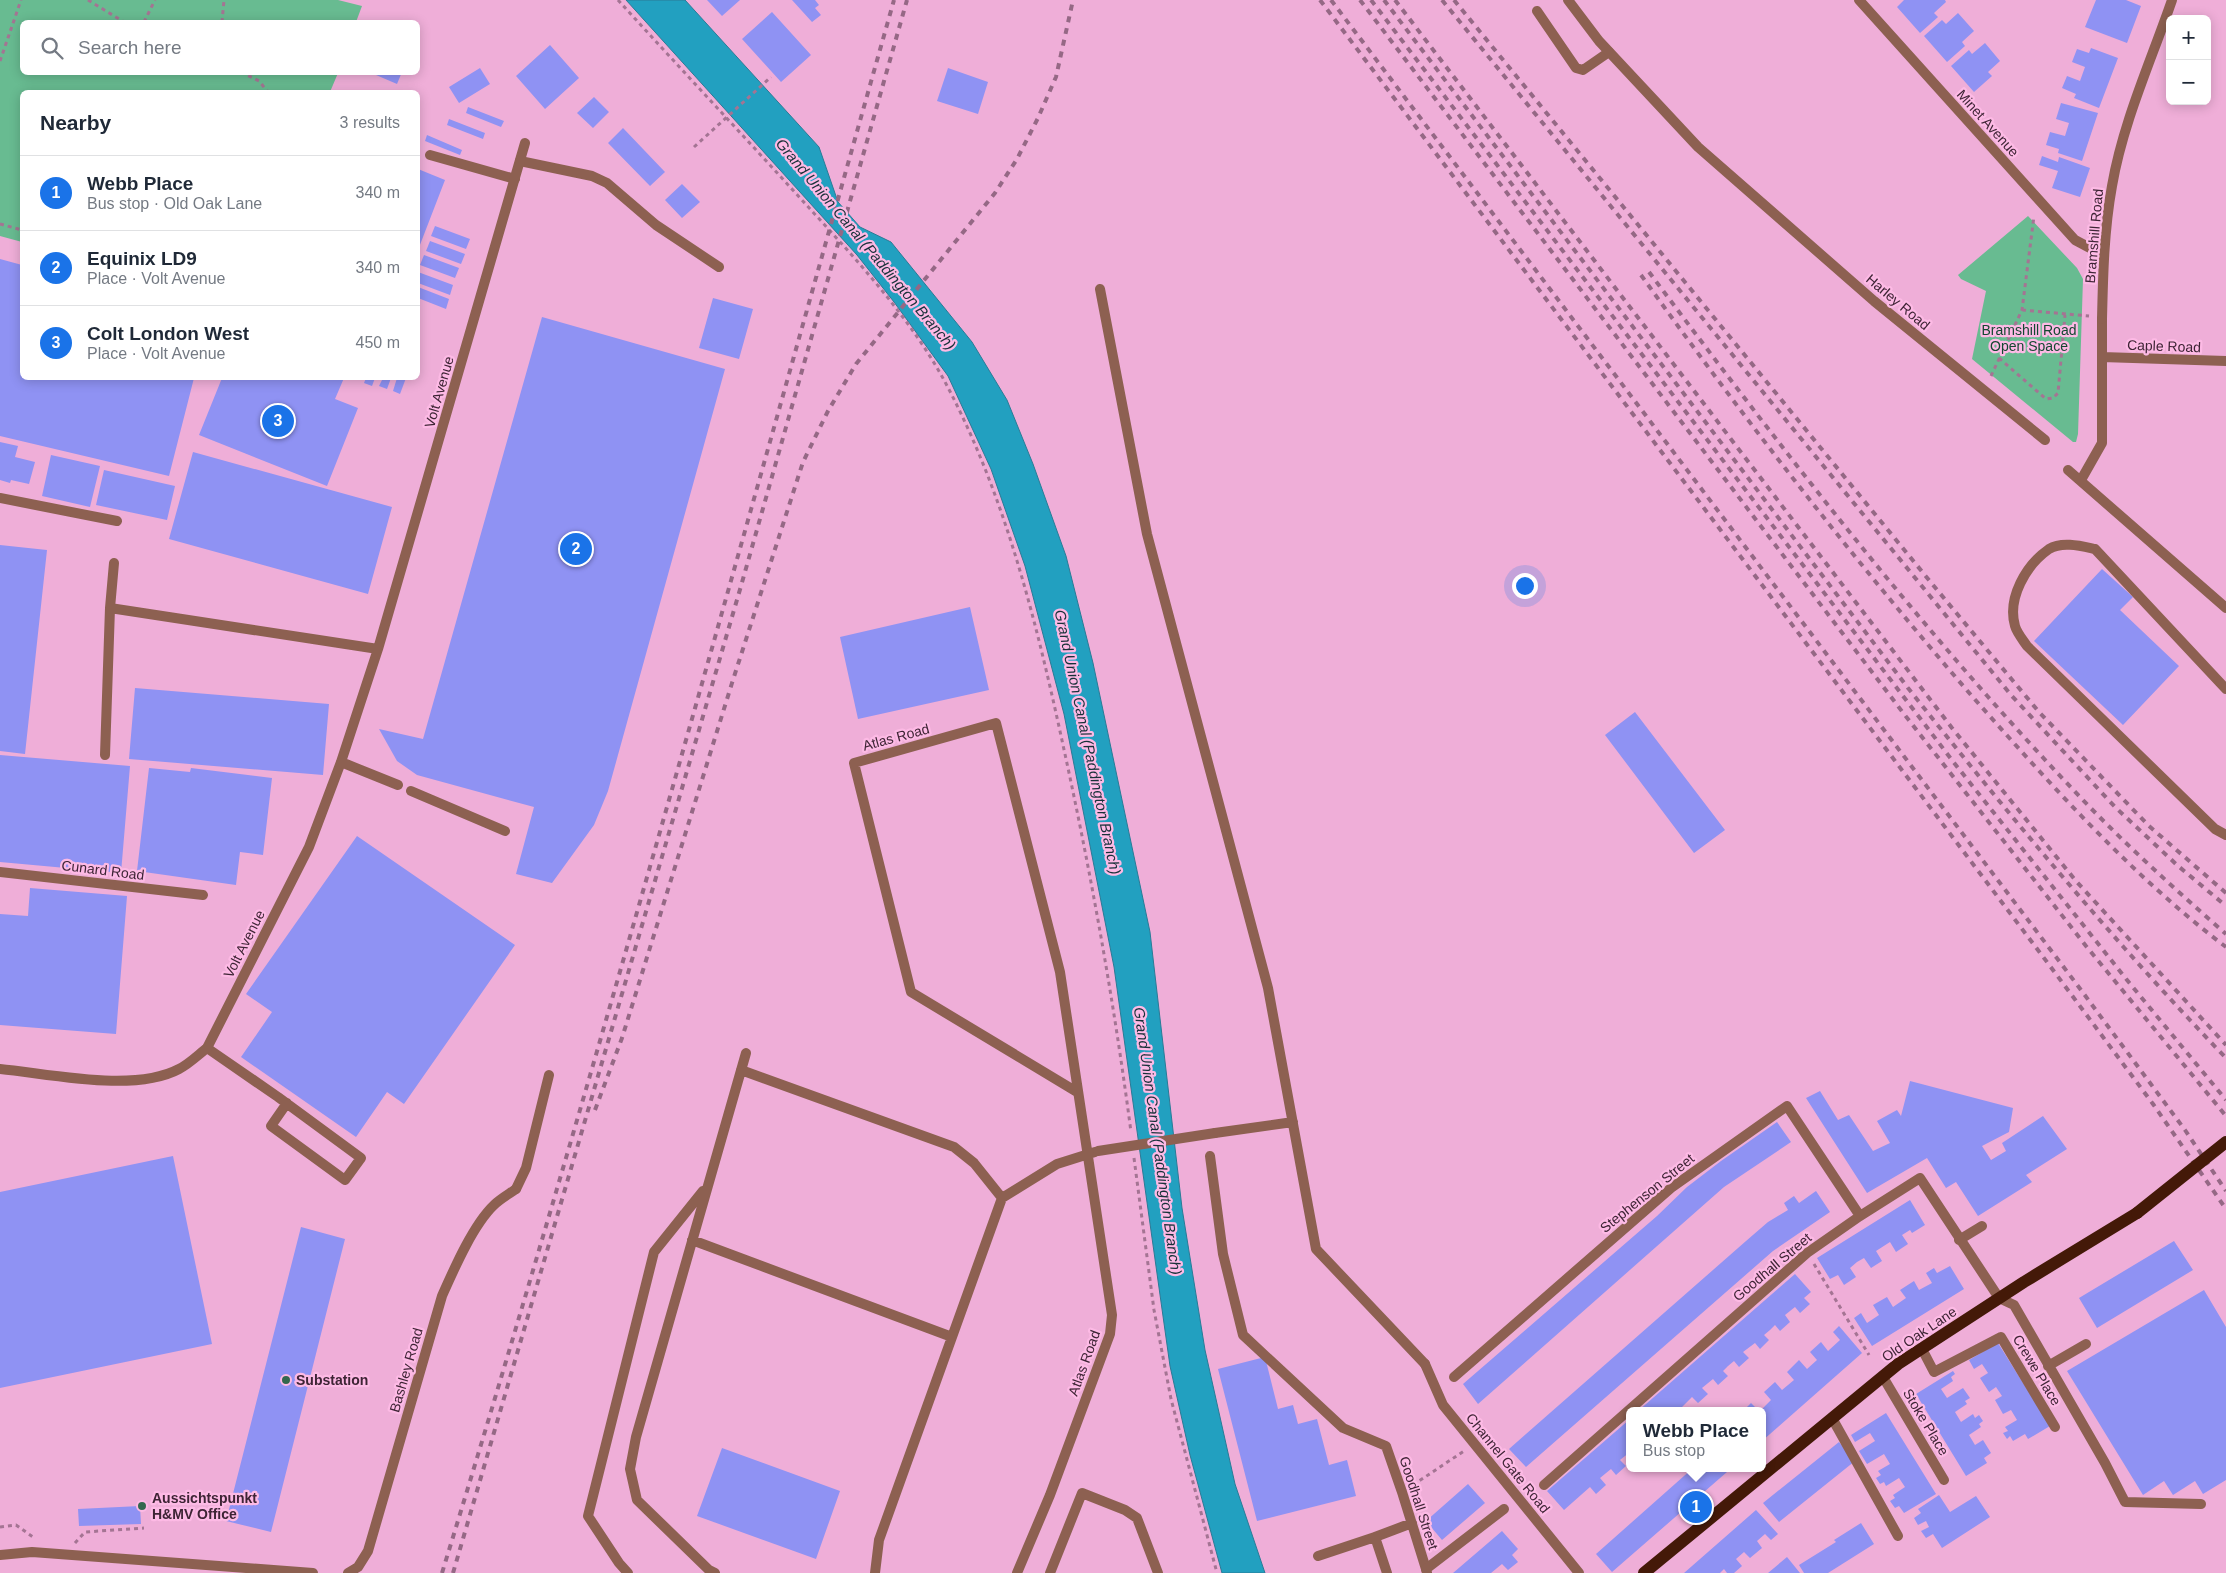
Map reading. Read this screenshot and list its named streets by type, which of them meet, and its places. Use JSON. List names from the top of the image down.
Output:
{
  "streets": {
    "main road": ["Old Oak Lane"],
    "street": [
      "Minet Avenue",
      "Bramshill Road",
      "Harley Road",
      "Caple Road",
      "Volt Avenue",
      "Atlas Road",
      "Cunard Road",
      "Stephenson Street",
      "Goodhall Street",
      "Bashley Road",
      "Crewe Place",
      "Stoke Place",
      "Channel Gate Road"
    ]
  },
  "crossings": [
    ["Minet Avenue", "Bramshill Road"],
    ["Bramshill Road", "Caple Road"],
    ["Stephenson Street", "Goodhall Street"],
    ["Goodhall Street", "Old Oak Lane"],
    ["Old Oak Lane", "Crewe Place"],
    ["Old Oak Lane", "Stoke Place"]
  ],
  "water": ["Grand Union Canal (Paddington Branch)"],
  "parks": ["Bramshill Road Open Space"],
  "places": ["Substation", "Aussichtspunkt H&MV Office"],
  "page": {
    "map_buttons": ["+", "−"],
    "search": "Search here",
    "heading": ["Nearby", "3 results"],
    "list": [
      {
        "mark": "1",
        "name": "Webb Place",
        "note": "Bus stop · Old Oak Lane",
        "value": "340 m"
      },
      {
        "mark": "2",
        "name": "Equinix LD9",
        "note": "Place · Volt Avenue",
        "value": "340 m"
      },
      {
        "mark": "3",
        "name": "Colt London West",
        "note": "Place · Volt Avenue",
        "value": "450 m"
      }
    ],
    "pins": ["3", "2", "1"],
    "popup": ["Webb Place", "Bus stop"]
  }
}
